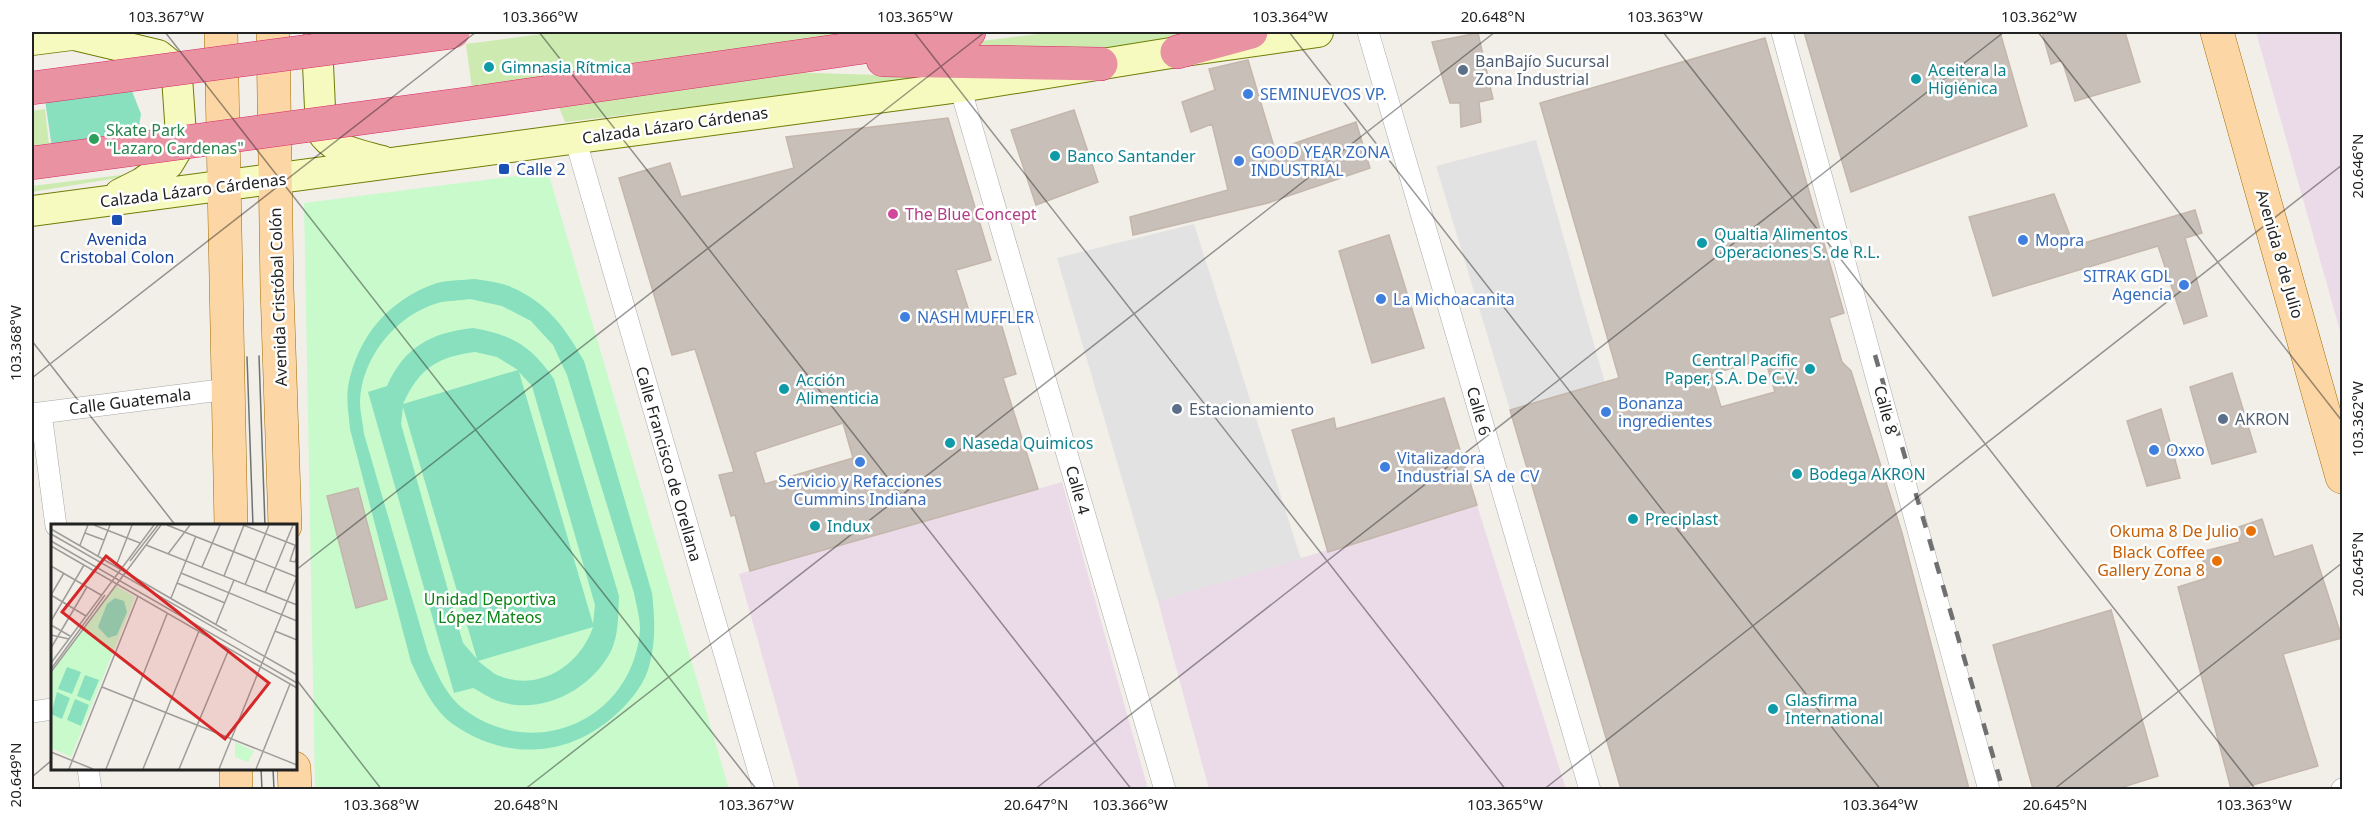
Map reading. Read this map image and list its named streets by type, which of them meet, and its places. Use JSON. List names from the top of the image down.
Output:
{
  "streets": {
    "main road": ["Calzada Lázaro Cárdenas", "Avenida 8 de Julio", "Avenida Cristóbal Colón"],
    "street": [
      "Calle Guatemala",
      "Calle 8",
      "Calle 6",
      "Calle Francisco de Orellana",
      "Calle 4"
    ]
  },
  "crossings": [
    ["Calzada Lázaro Cárdenas", "Avenida Cristóbal Colón"],
    ["Calzada Lázaro Cárdenas", "Calle Francisco de Orellana"],
    ["Calzada Lázaro Cárdenas", "Calle 4"]
  ],
  "parks": ["Unidad Deportiva López Mateos"],
  "places": {
    "other": [
      "Gimnasia Rítmica",
      "BanBajío Sucursal Zona Industrial",
      "Aceitera la Higiénica",
      "SEMINUEVOS VP.",
      "Skate Park \"Lazaro Cardenas\"",
      "Banco Santander",
      "GOOD YEAR ZONA INDUSTRIAL",
      "The Blue Concept",
      "Mopra",
      "Qualtia Alimentos Operaciones S. de R.L.",
      "SITRAK GDL Agencia",
      "La Michoacanita",
      "NASH MUFFLER",
      "Central Pacific Paper, S.A. De C.V.",
      "Acción Alimenticia",
      "Estacionamiento",
      "Bonanza ingredientes",
      "AKRON",
      "Naseda Quimicos",
      "Oxxo",
      "Servicio y Refacciones Cummins Indiana",
      "Vitalizadora Industrial SA de CV",
      "Bodega AKRON",
      "Preciplast",
      "Indux",
      "Okuma 8 De Julio",
      "Black Coffee Gallery Zona 8",
      "Glasfirma International"
    ],
    "transit": ["Calle 2", "Avenida Cristobal Colon"]
  },
  "coordinates": [
    "103.367°W",
    "103.366°W",
    "103.365°W",
    "103.364°W",
    "20.648°N",
    "103.363°W",
    "103.362°W",
    "20.646°N",
    "103.368°W",
    "20.645°N",
    "20.649°N",
    "20.647°N"
  ]
}
